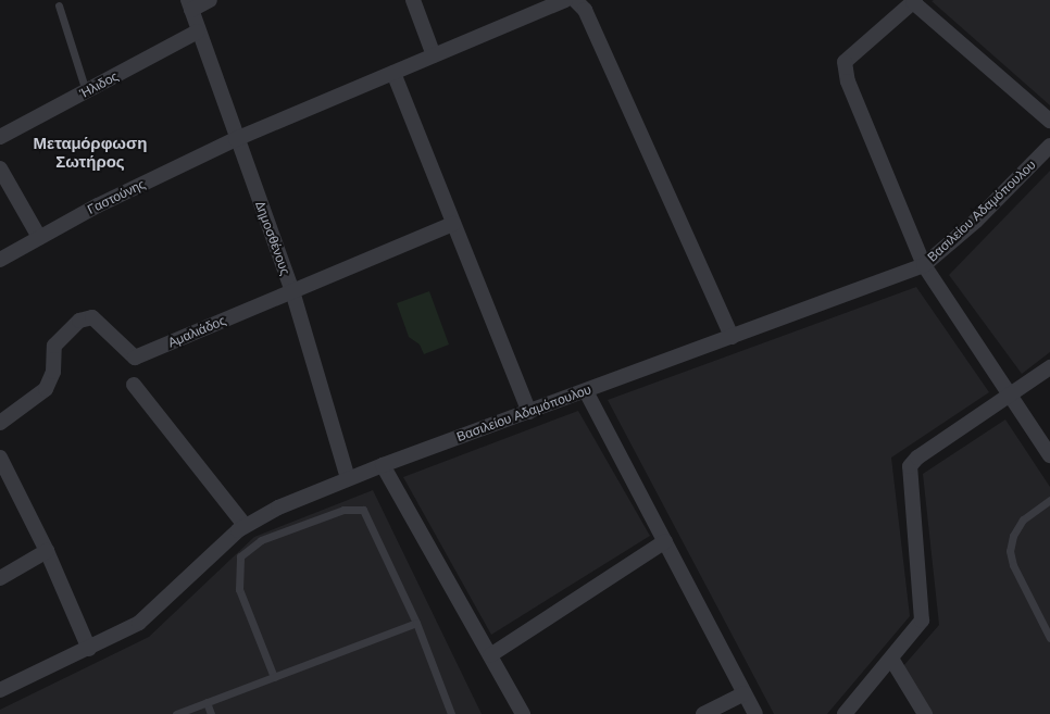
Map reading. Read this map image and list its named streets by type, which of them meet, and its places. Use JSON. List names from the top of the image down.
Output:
{
  "streets": {
    "street": [
      "Ήλιδος",
      "Γαστούνης",
      "Βασιλείου Αδαμόπουλου",
      "Δημοσθένους",
      "Αμαλιάδος"
    ]
  },
  "crossings": [
    ["Ήλιδος", "Δημοσθένους"],
    ["Γαστούνης", "Δημοσθένους"],
    ["Βασιλείου Αδαμόπουλου", "Δημοσθένους"],
    ["Δημοσθένους", "Αμαλιάδος"]
  ],
  "districts": ["Μεταμόρφωση Σωτήρος"]
}
